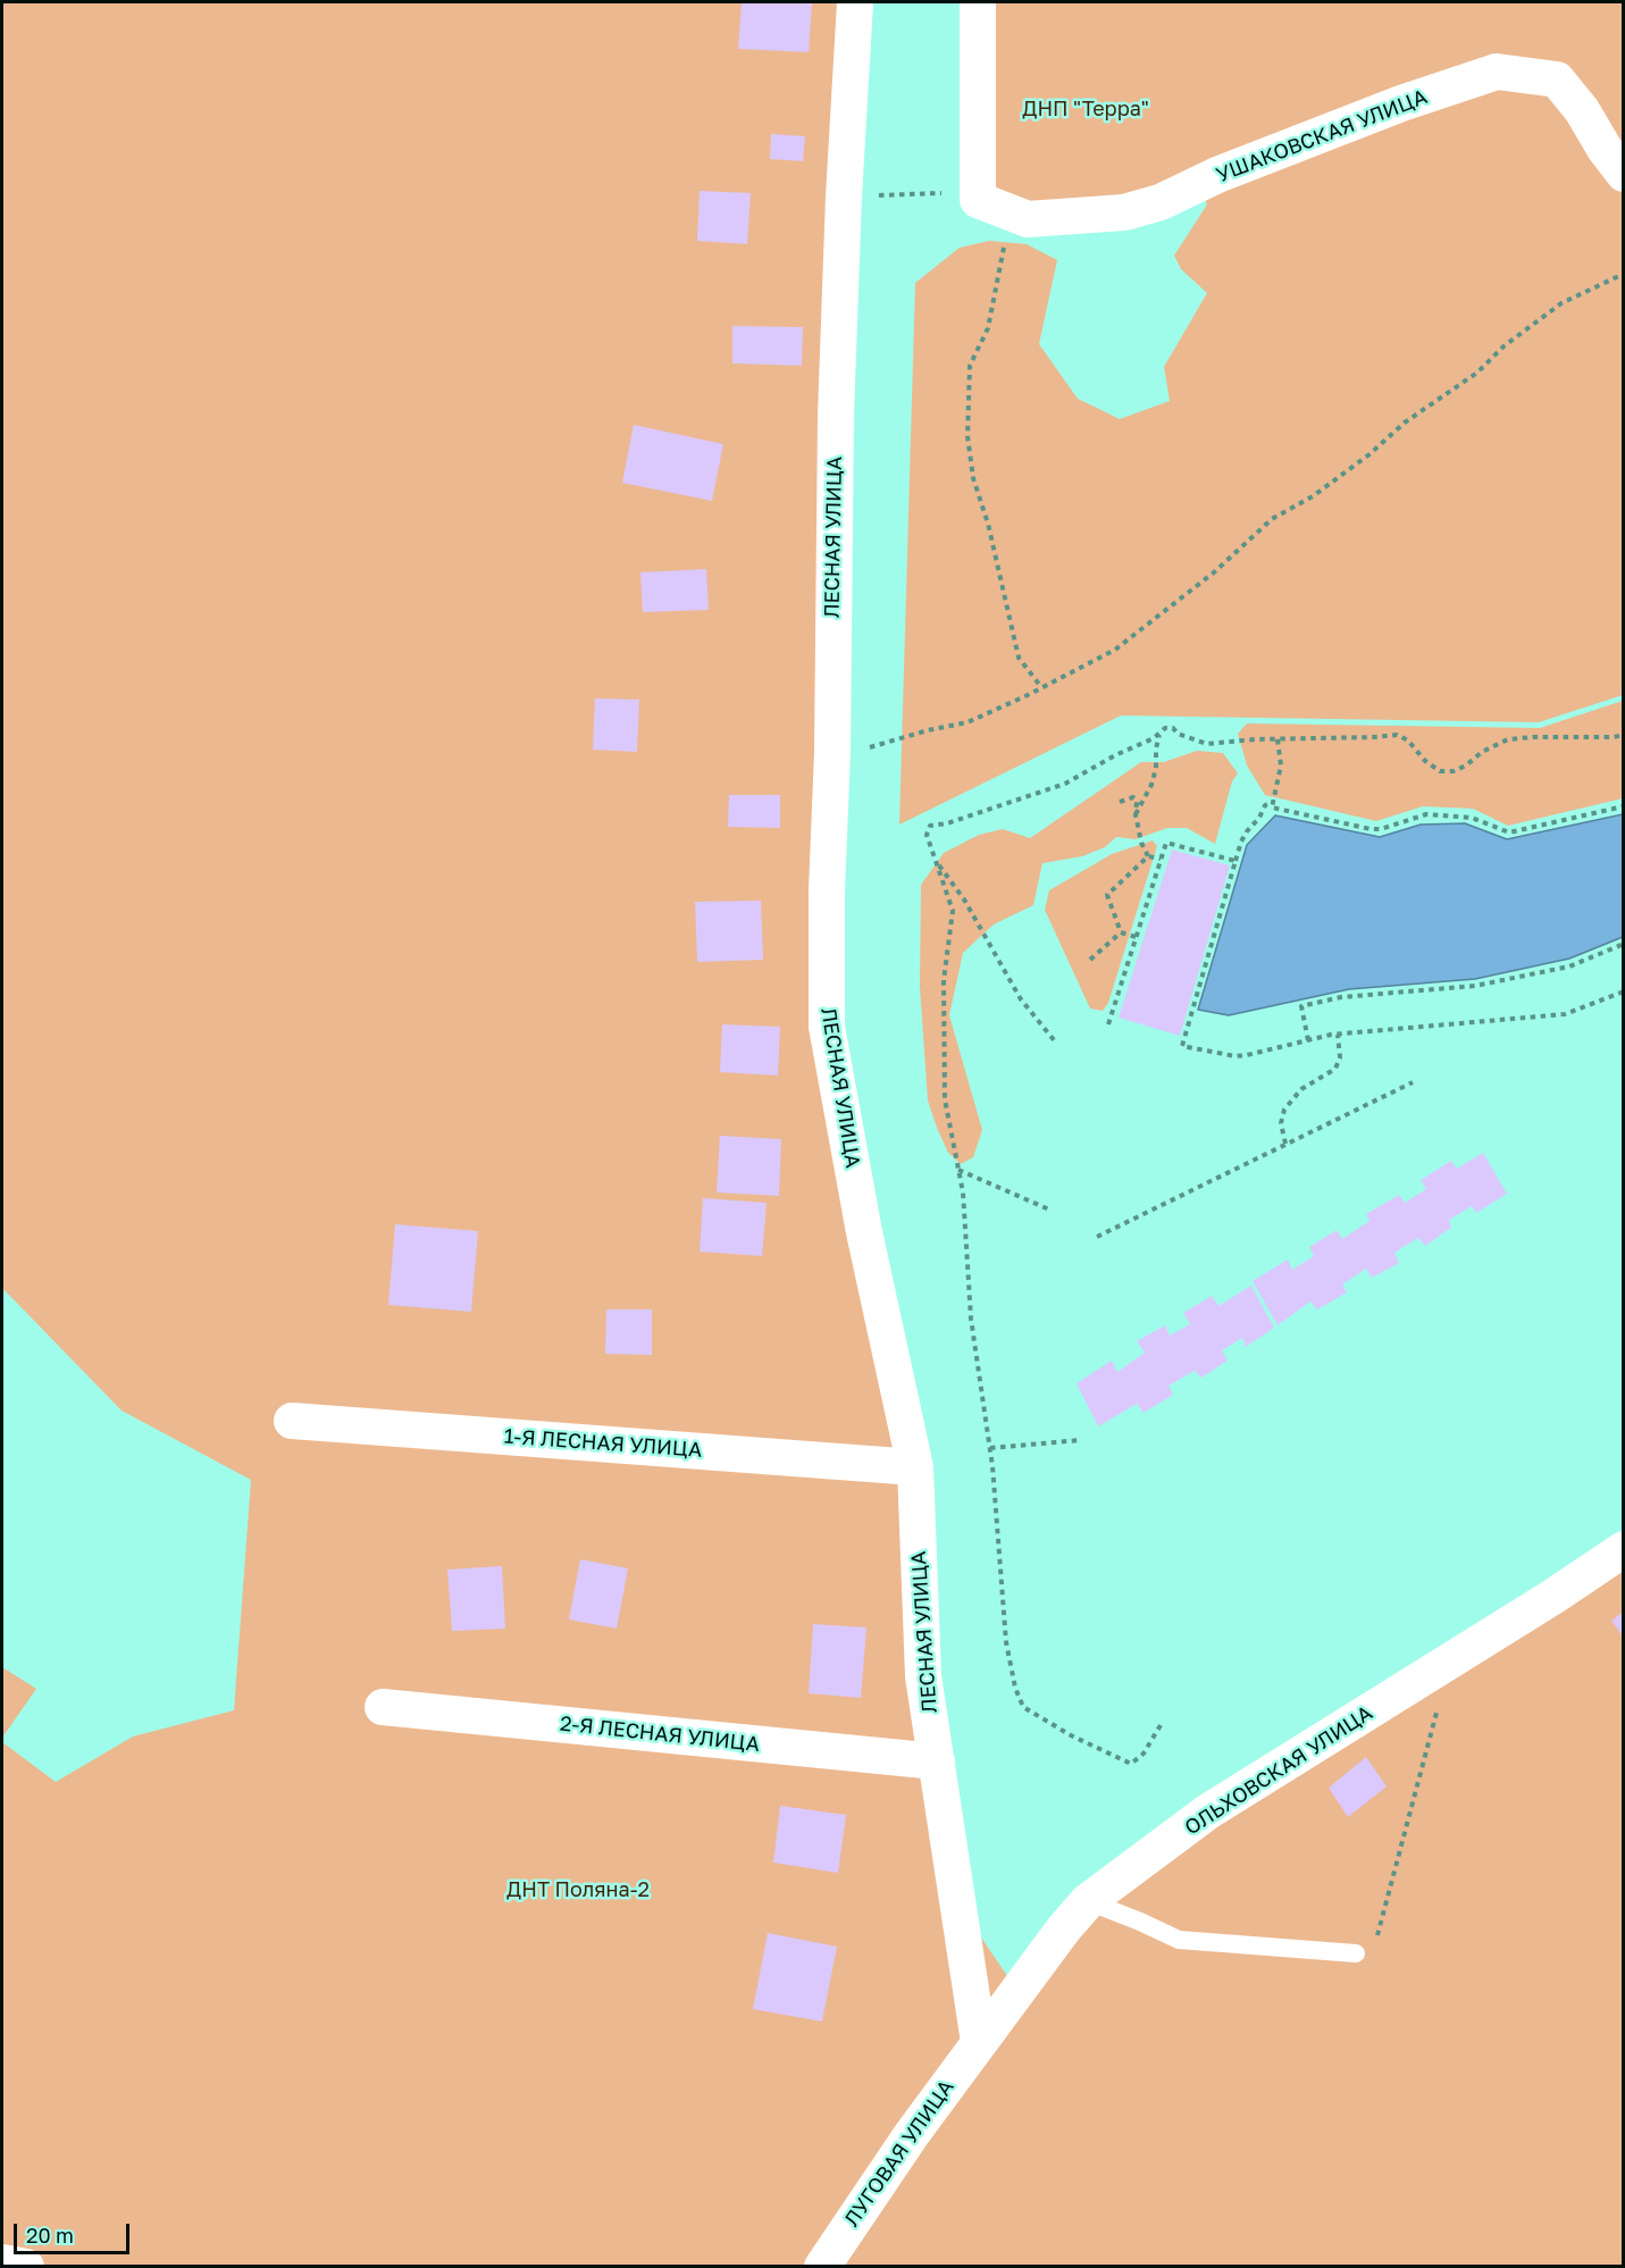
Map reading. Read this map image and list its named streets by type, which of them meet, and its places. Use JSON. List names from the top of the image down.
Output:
{
  "streets": {
    "street": [
      "УШАКОВСКАЯ УЛИЦА",
      "ЛЕСНАЯ УЛИЦА",
      "1-Я ЛЕСНАЯ УЛИЦА",
      "2-Я ЛЕСНАЯ УЛИЦА",
      "ОЛЬХОВСКАЯ УЛИЦА",
      "ЛУГОВАЯ УЛИЦА"
    ]
  },
  "crossings": [
    ["ЛЕСНАЯ УЛИЦА", "1-Я ЛЕСНАЯ УЛИЦА"],
    ["ЛЕСНАЯ УЛИЦА", "2-Я ЛЕСНАЯ УЛИЦА"],
    ["ЛЕСНАЯ УЛИЦА", "ОЛЬХОВСКАЯ УЛИЦА"],
    ["ЛЕСНАЯ УЛИЦА", "ЛУГОВАЯ УЛИЦА"],
    ["ОЛЬХОВСКАЯ УЛИЦА", "ЛУГОВАЯ УЛИЦА"]
  ],
  "parks": ["ДНП \"Терра\"", "ДНТ Поляна-2"],
  "scale_bar": "20 m"
}
